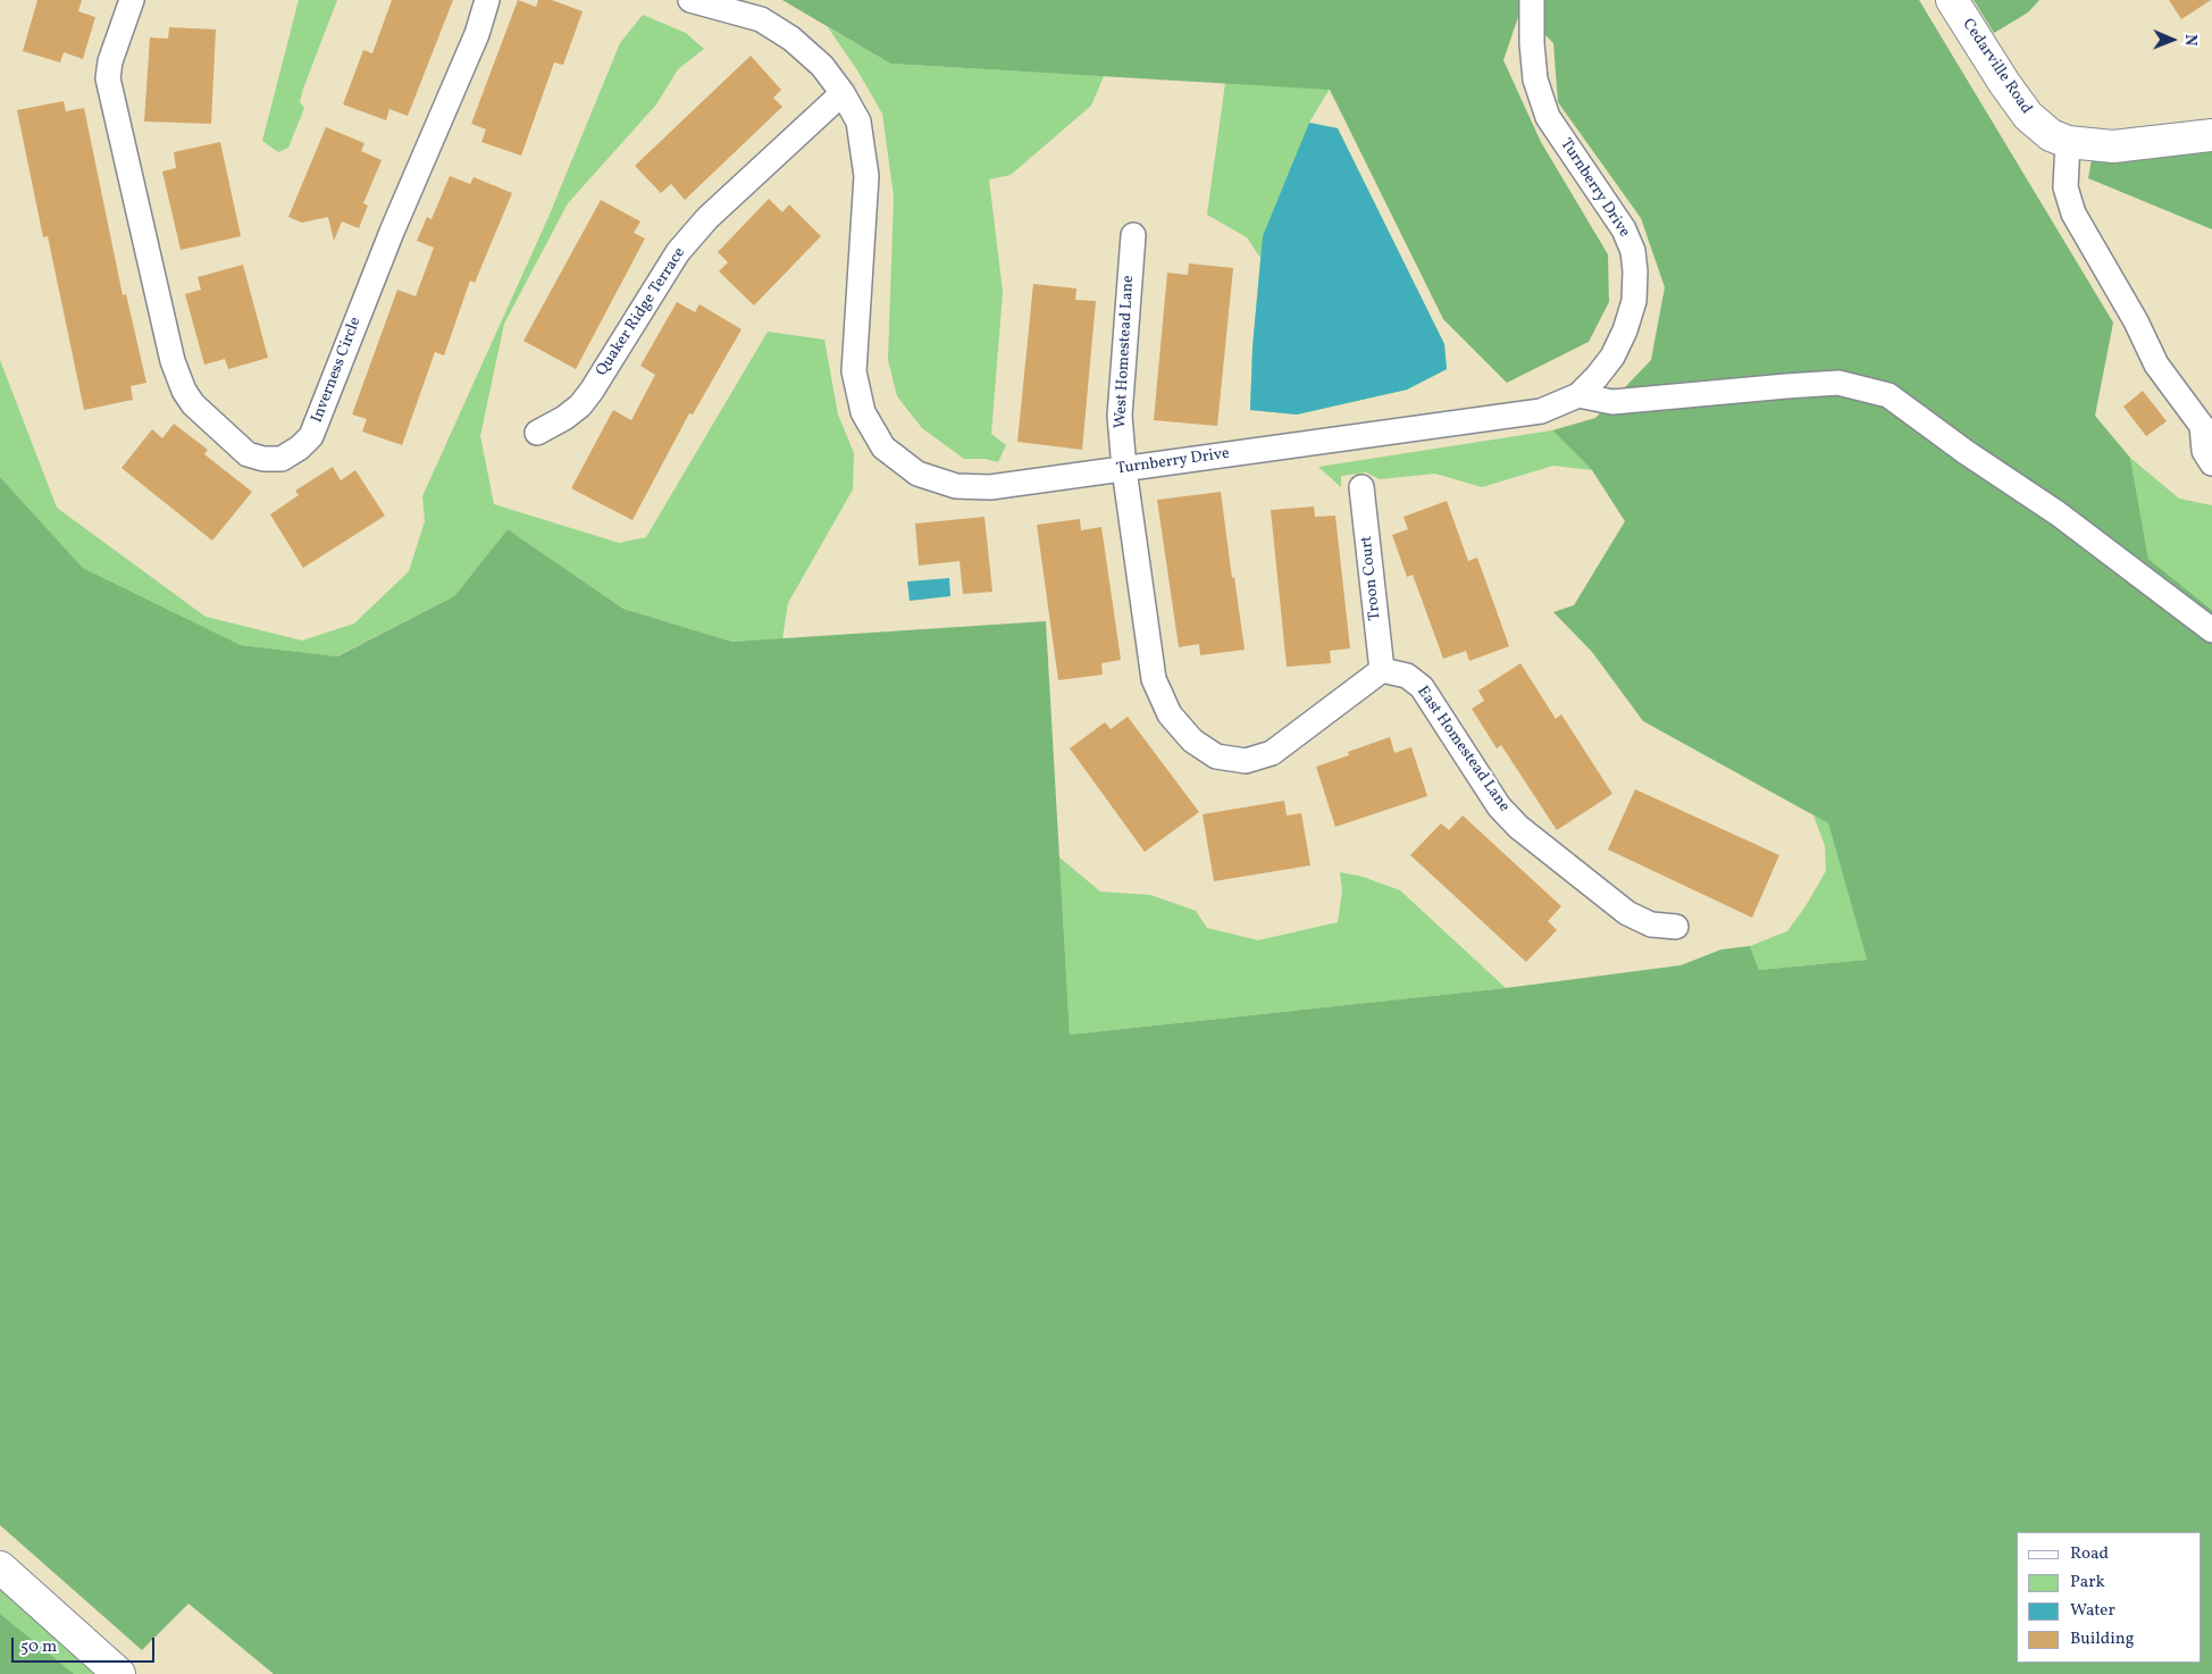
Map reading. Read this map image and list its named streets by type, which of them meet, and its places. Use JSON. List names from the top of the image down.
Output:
{
  "streets": {
    "main road": ["Cedarville Road"],
    "street": [
      "Turnberry Drive",
      "Quaker Ridge Terrace",
      "West Homestead Lane",
      "Inverness Circle",
      "Troon Court",
      "East Homestead Lane"
    ]
  },
  "crossings": [
    ["Turnberry Drive", "Quaker Ridge Terrace"],
    ["Turnberry Drive", "West Homestead Lane"],
    ["Troon Court", "East Homestead Lane"]
  ],
  "legend": [
    "Road",
    "Park",
    "Water",
    "Building"
  ],
  "scale_bar": "50 m",
  "north": "right"
}
